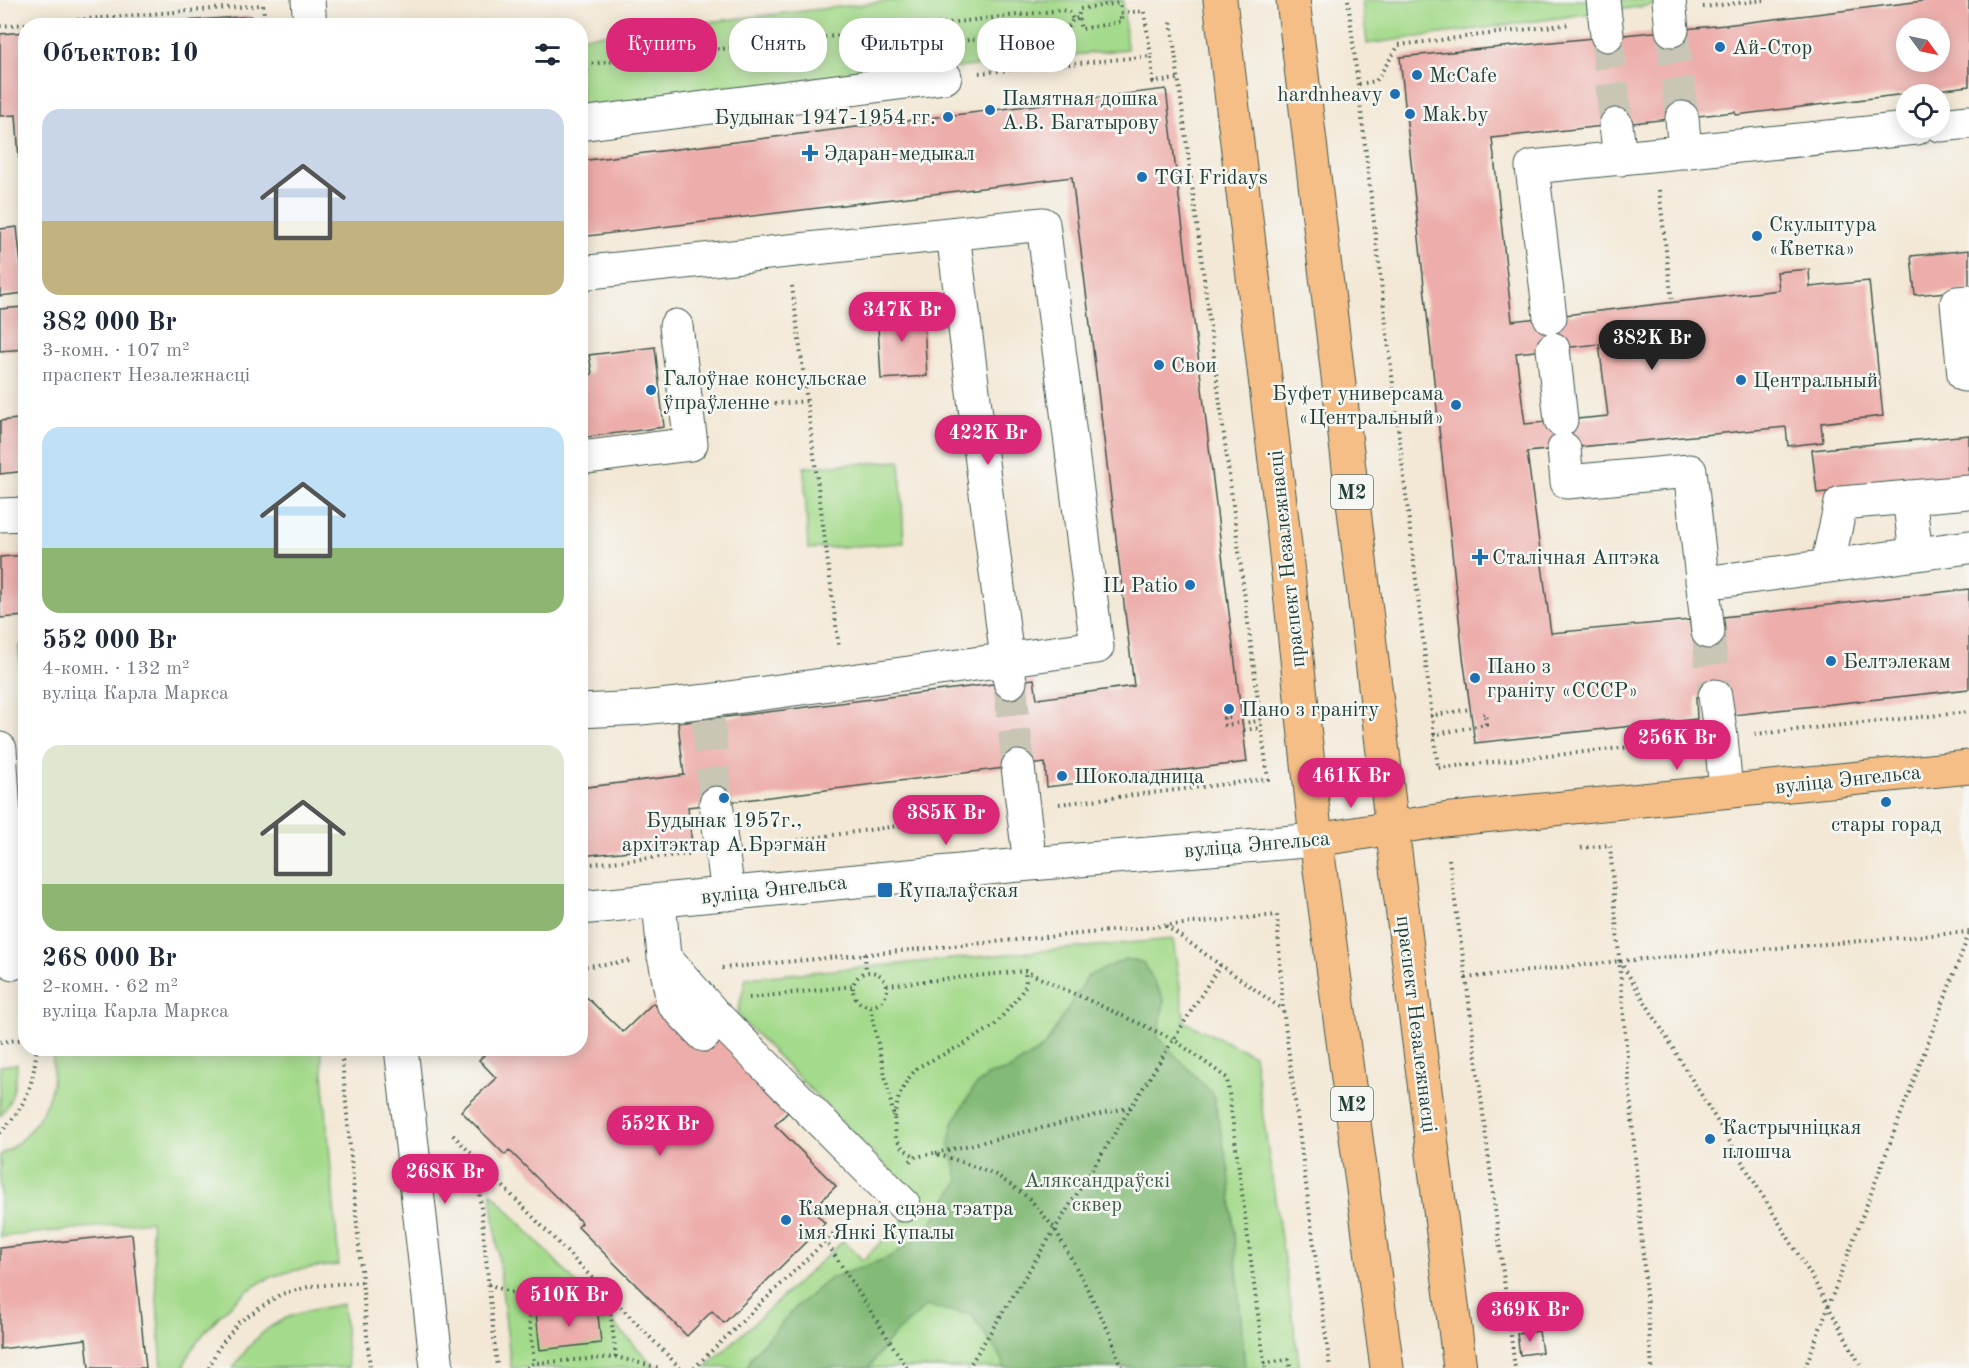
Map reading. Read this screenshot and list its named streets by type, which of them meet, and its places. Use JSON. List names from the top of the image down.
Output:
{
  "streets": {
    "main road": ["М2", "праспект Незалежнасці", "вуліца Энгельса"]
  },
  "crossings": [
    ["праспект Незалежнасці", "вуліца Энгельса"]
  ],
  "parks": ["Аляксандраўскі сквер"],
  "places": {
    "other": [
      "Ай-Стор",
      "McCafe",
      "hardnheavy",
      "Памятная дошка А.В. Багатырову",
      "Mak.by",
      "Будынак 1947-1954 гг.",
      "TGI Fridays",
      "Скульптура «Кветка»",
      "Свои",
      "Центральный",
      "Галоўнае консульскае ўпраўленне",
      "Буфет универсама «Центральный»",
      "IL Patio",
      "Белтэлекам",
      "Пано з граніту «СССР»",
      "Пано з граніту",
      "Шоколадница",
      "Будынак 1957г., архітэктар А.Брэгман",
      "стары горад",
      "Кастрычніцкая плошча",
      "Камерная сцэна тэатра імя Янкі Купалы"
    ],
    "health": ["Эдаран-медыкал", "Сталічная Аптэка"],
    "transit": ["Купалаўская"]
  },
  "north": "bottom right",
  "page": {
    "chip": [
      "Купить",
      "Снять",
      "Фильтры",
      "Новое"
    ],
    "heading": "Объектов: 10",
    "list": [
      {
        "name": "382 000 Br",
        "note": "3-комн. · 107 m² · праспект Незалежнасці"
      },
      {
        "name": "552 000 Br",
        "note": "4-комн. · 132 m² · вуліца Карла Маркса"
      },
      {
        "name": "268 000 Br",
        "note": "2-комн. · 62 m² · вуліца Карла Маркса"
      }
    ],
    "price": [
      "347K Br",
      "382K Br",
      "422K Br",
      "256K Br",
      "461K Br",
      "385K Br",
      "552K Br",
      "268K Br",
      "510K Br",
      "369K Br"
    ]
  }
}
